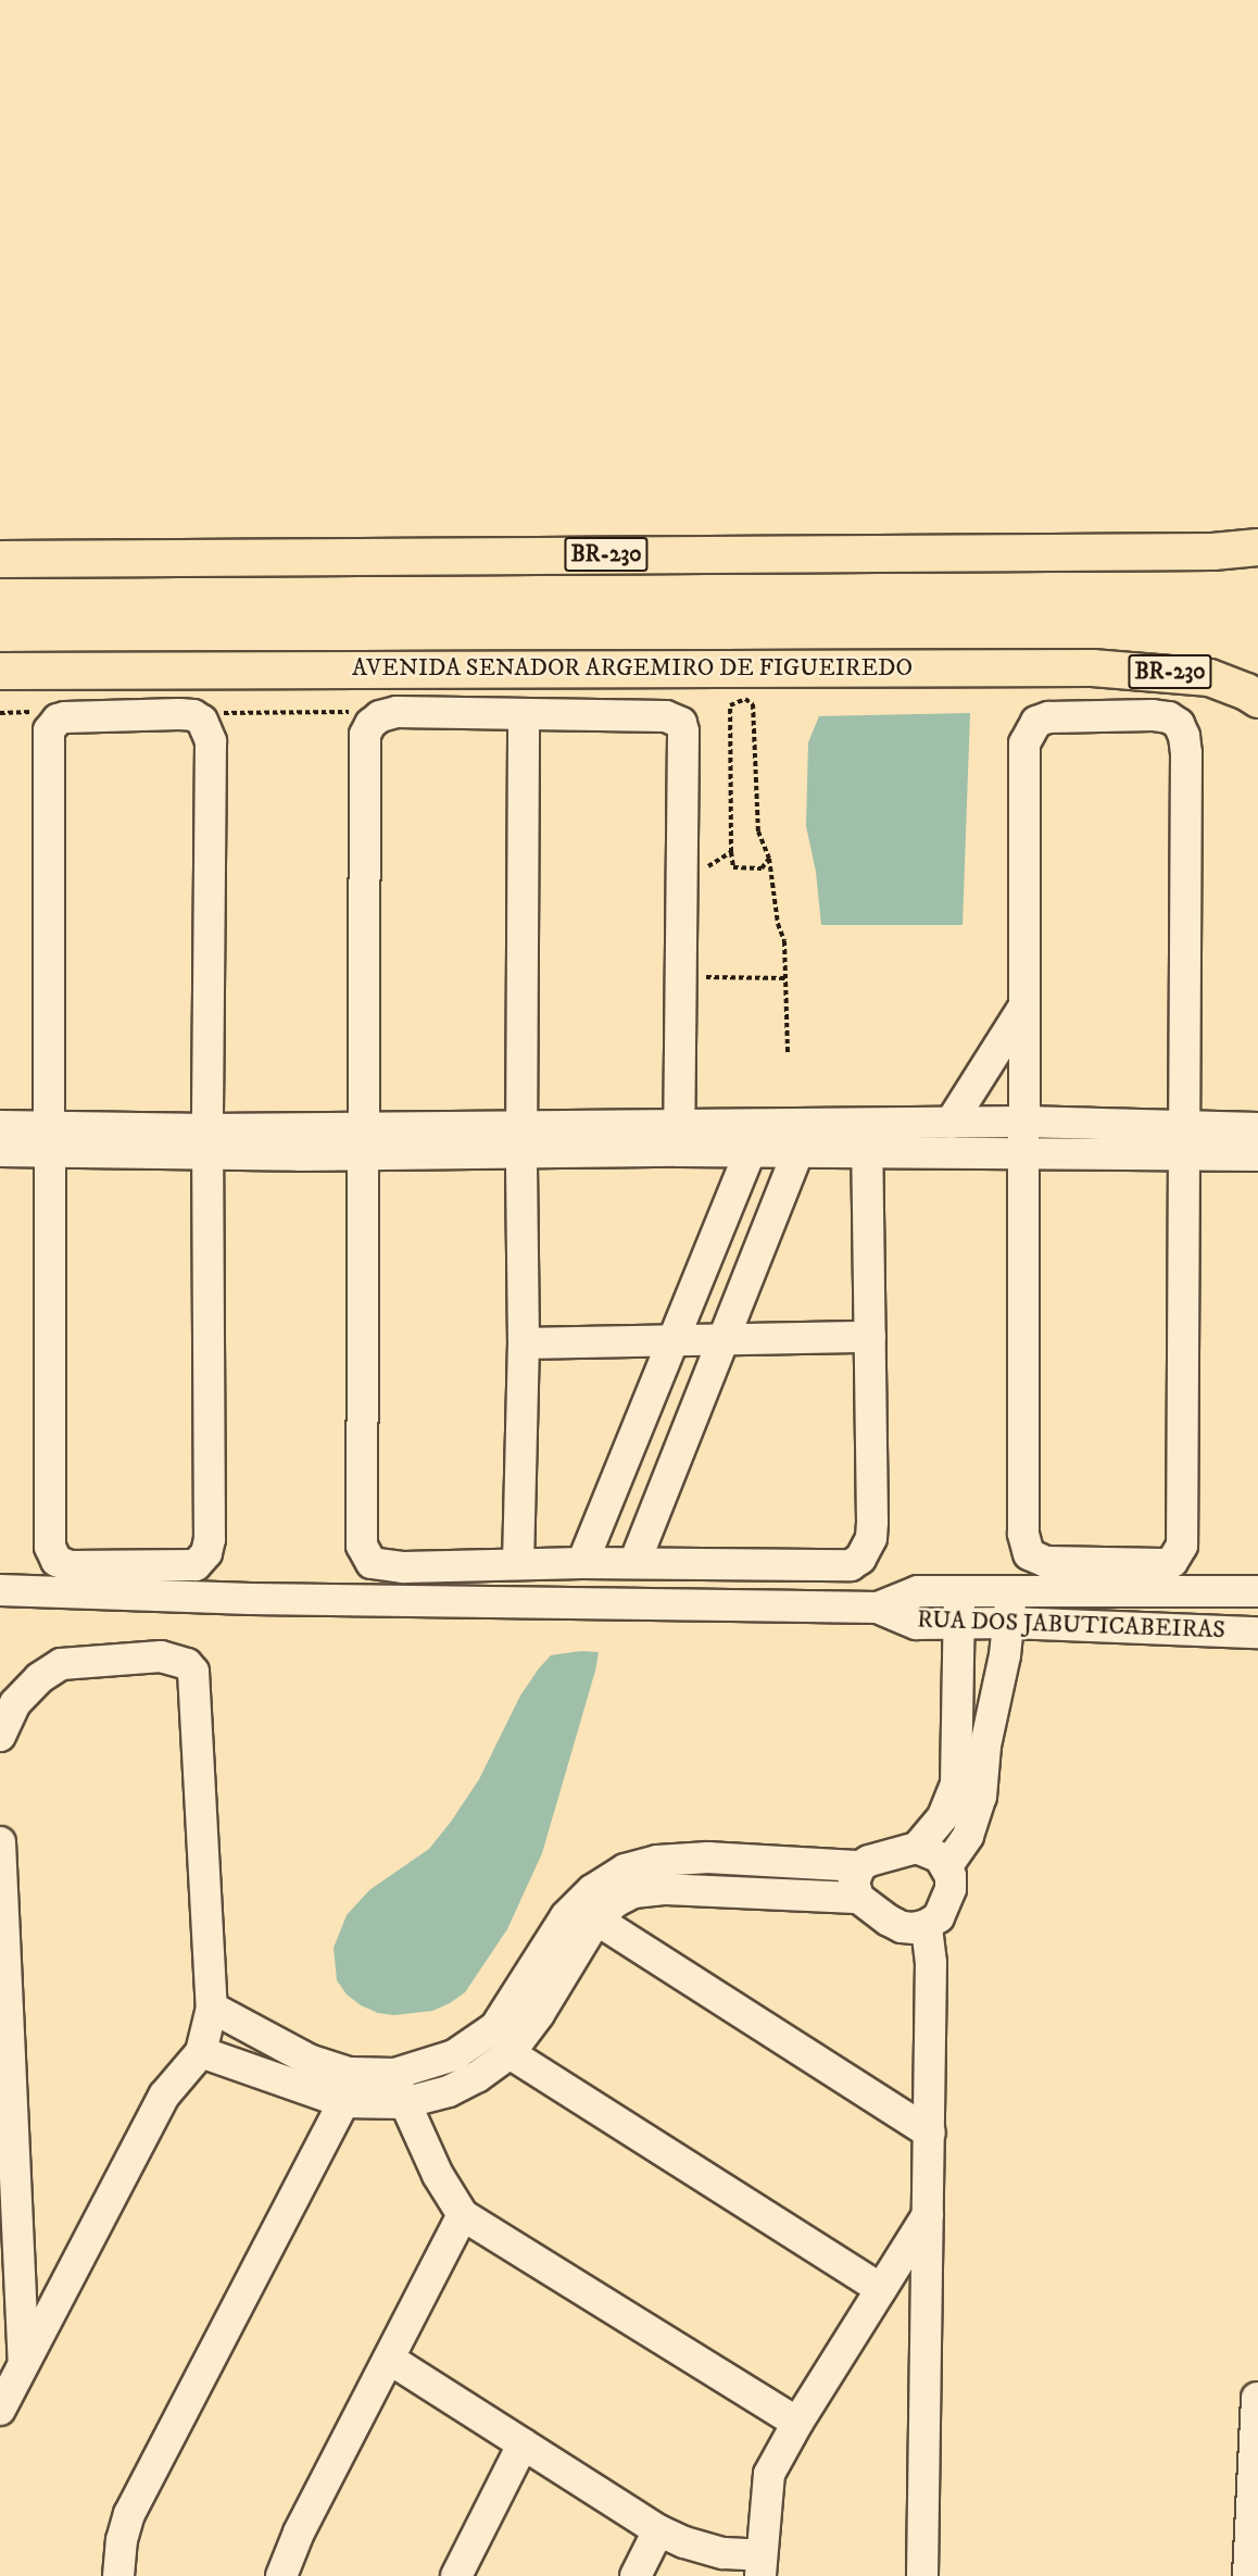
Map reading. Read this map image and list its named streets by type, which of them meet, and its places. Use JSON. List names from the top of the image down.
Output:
{
  "streets": {
    "highway": ["BR-230", "AVENIDA SENADOR ARGEMIRO DE FIGUEIREDO"],
    "street": ["RUA DOS JABUTICABEIRAS"]
  }
}
